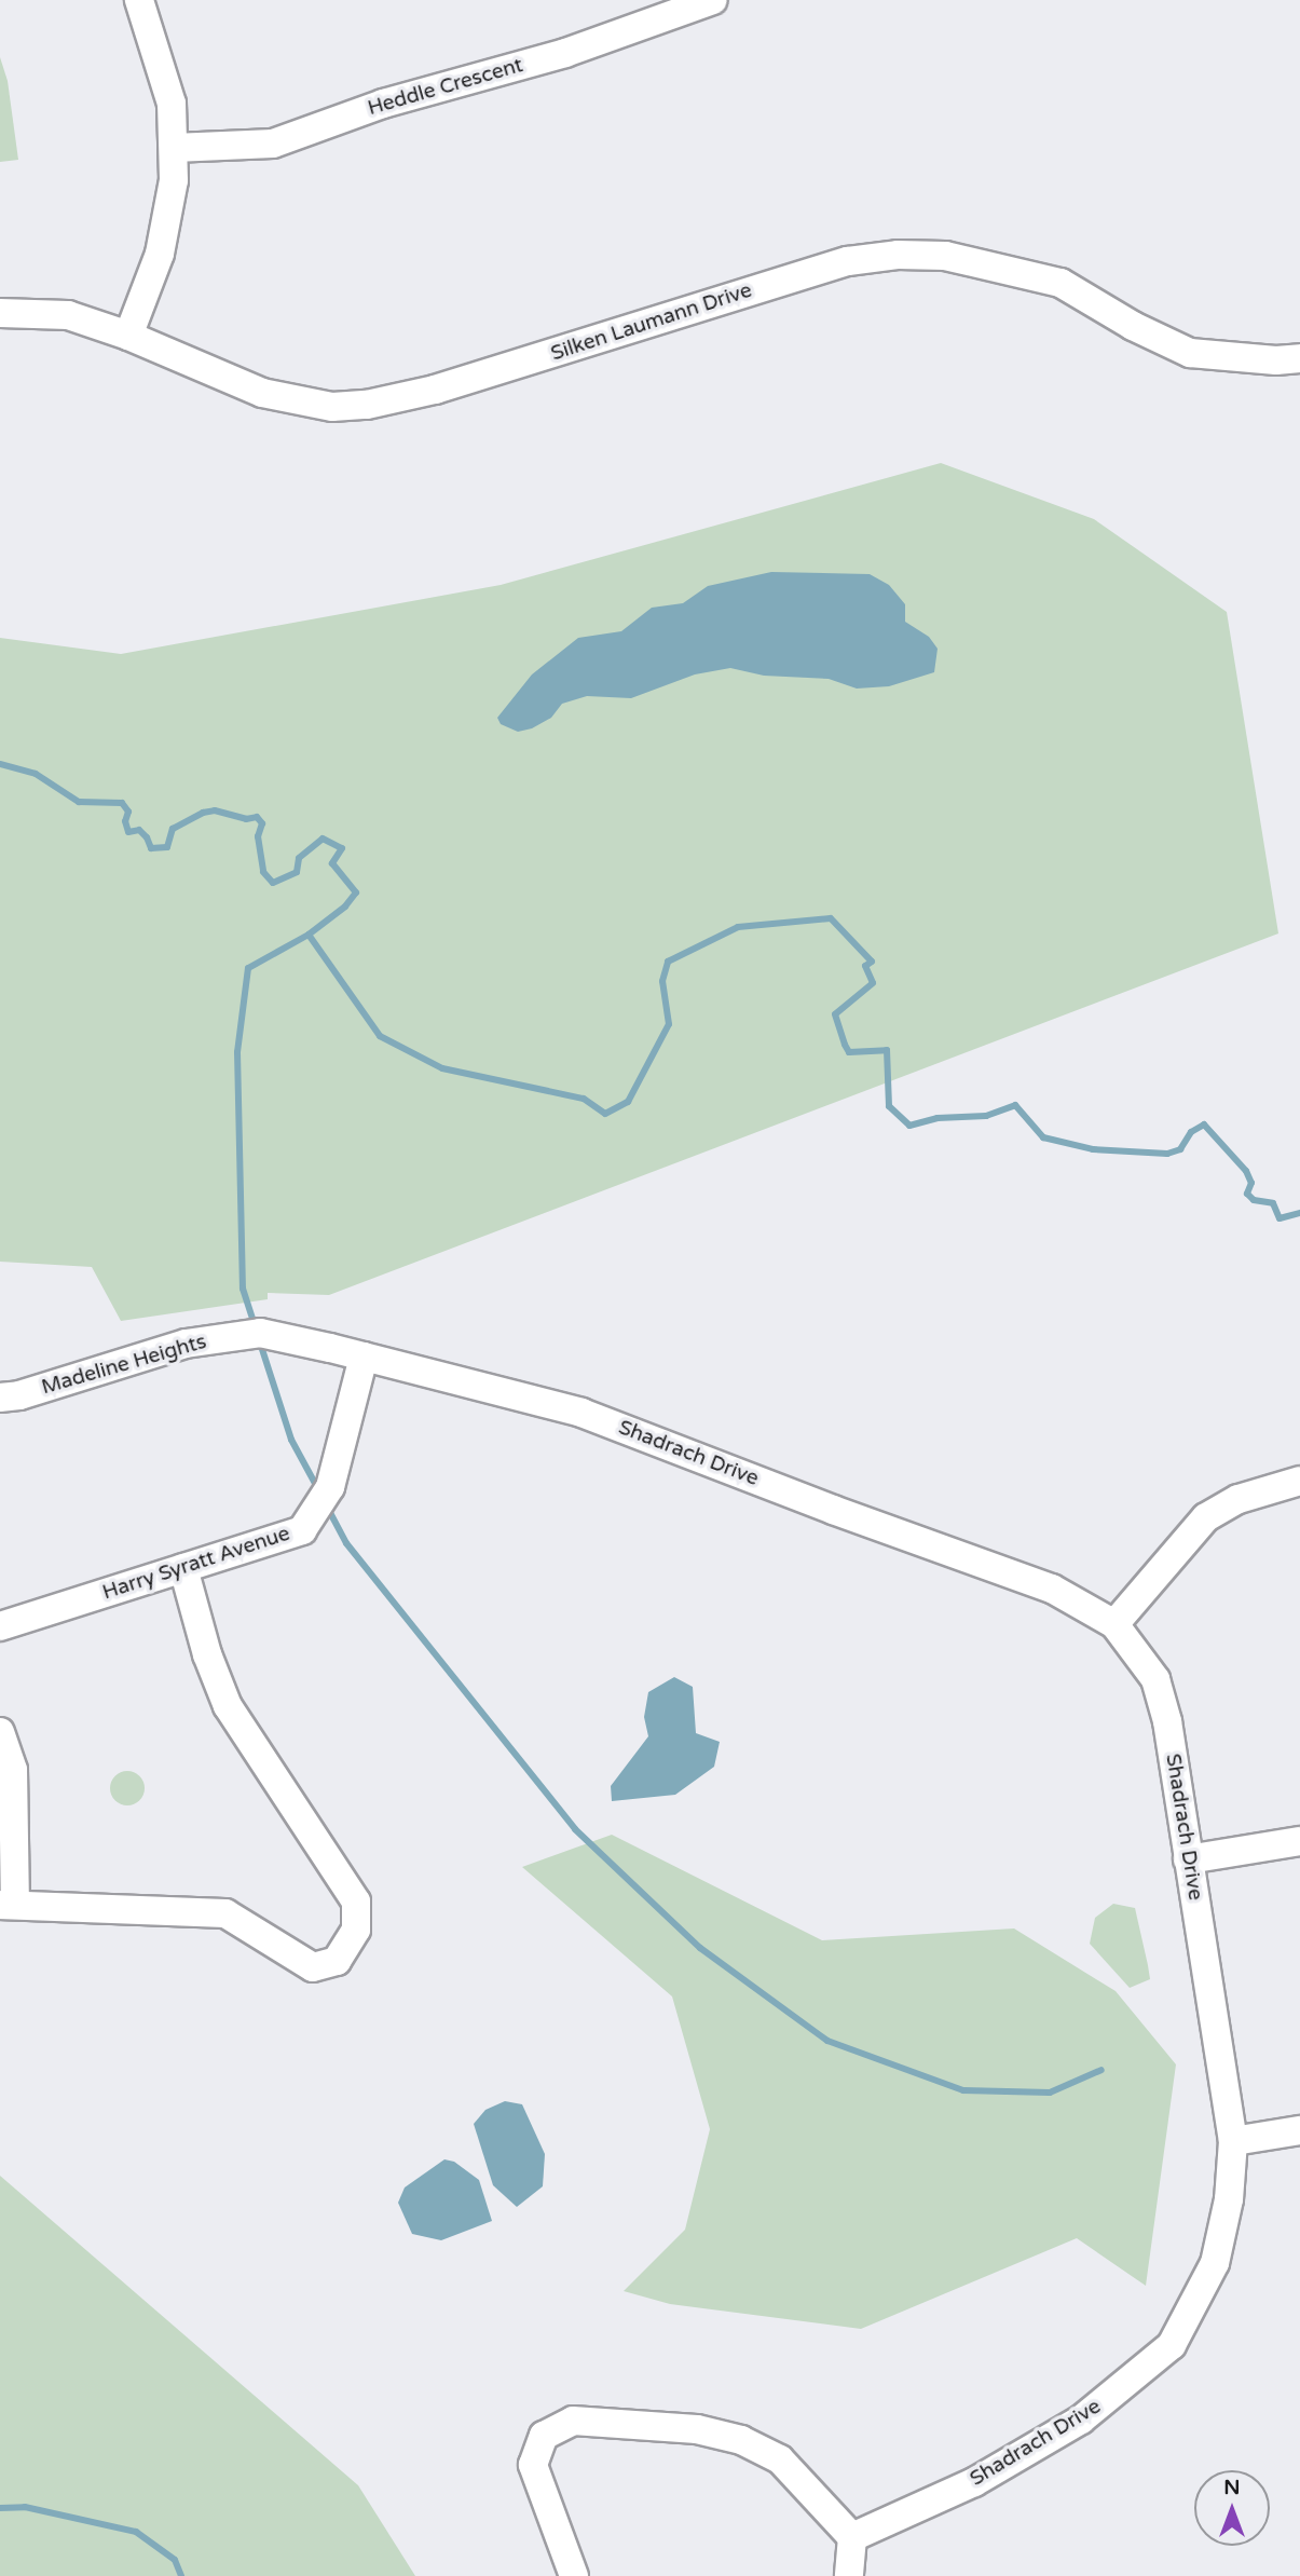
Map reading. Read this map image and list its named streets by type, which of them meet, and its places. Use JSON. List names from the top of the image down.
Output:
{
  "streets": {
    "street": [
      "Heddle Crescent",
      "Silken Laumann Drive",
      "Madeline Heights",
      "Shadrach Drive",
      "Harry Syratt Avenue"
    ]
  },
  "crossings": [
    ["Madeline Heights", "Shadrach Drive"],
    ["Madeline Heights", "Harry Syratt Avenue"]
  ],
  "north": "top"
}
